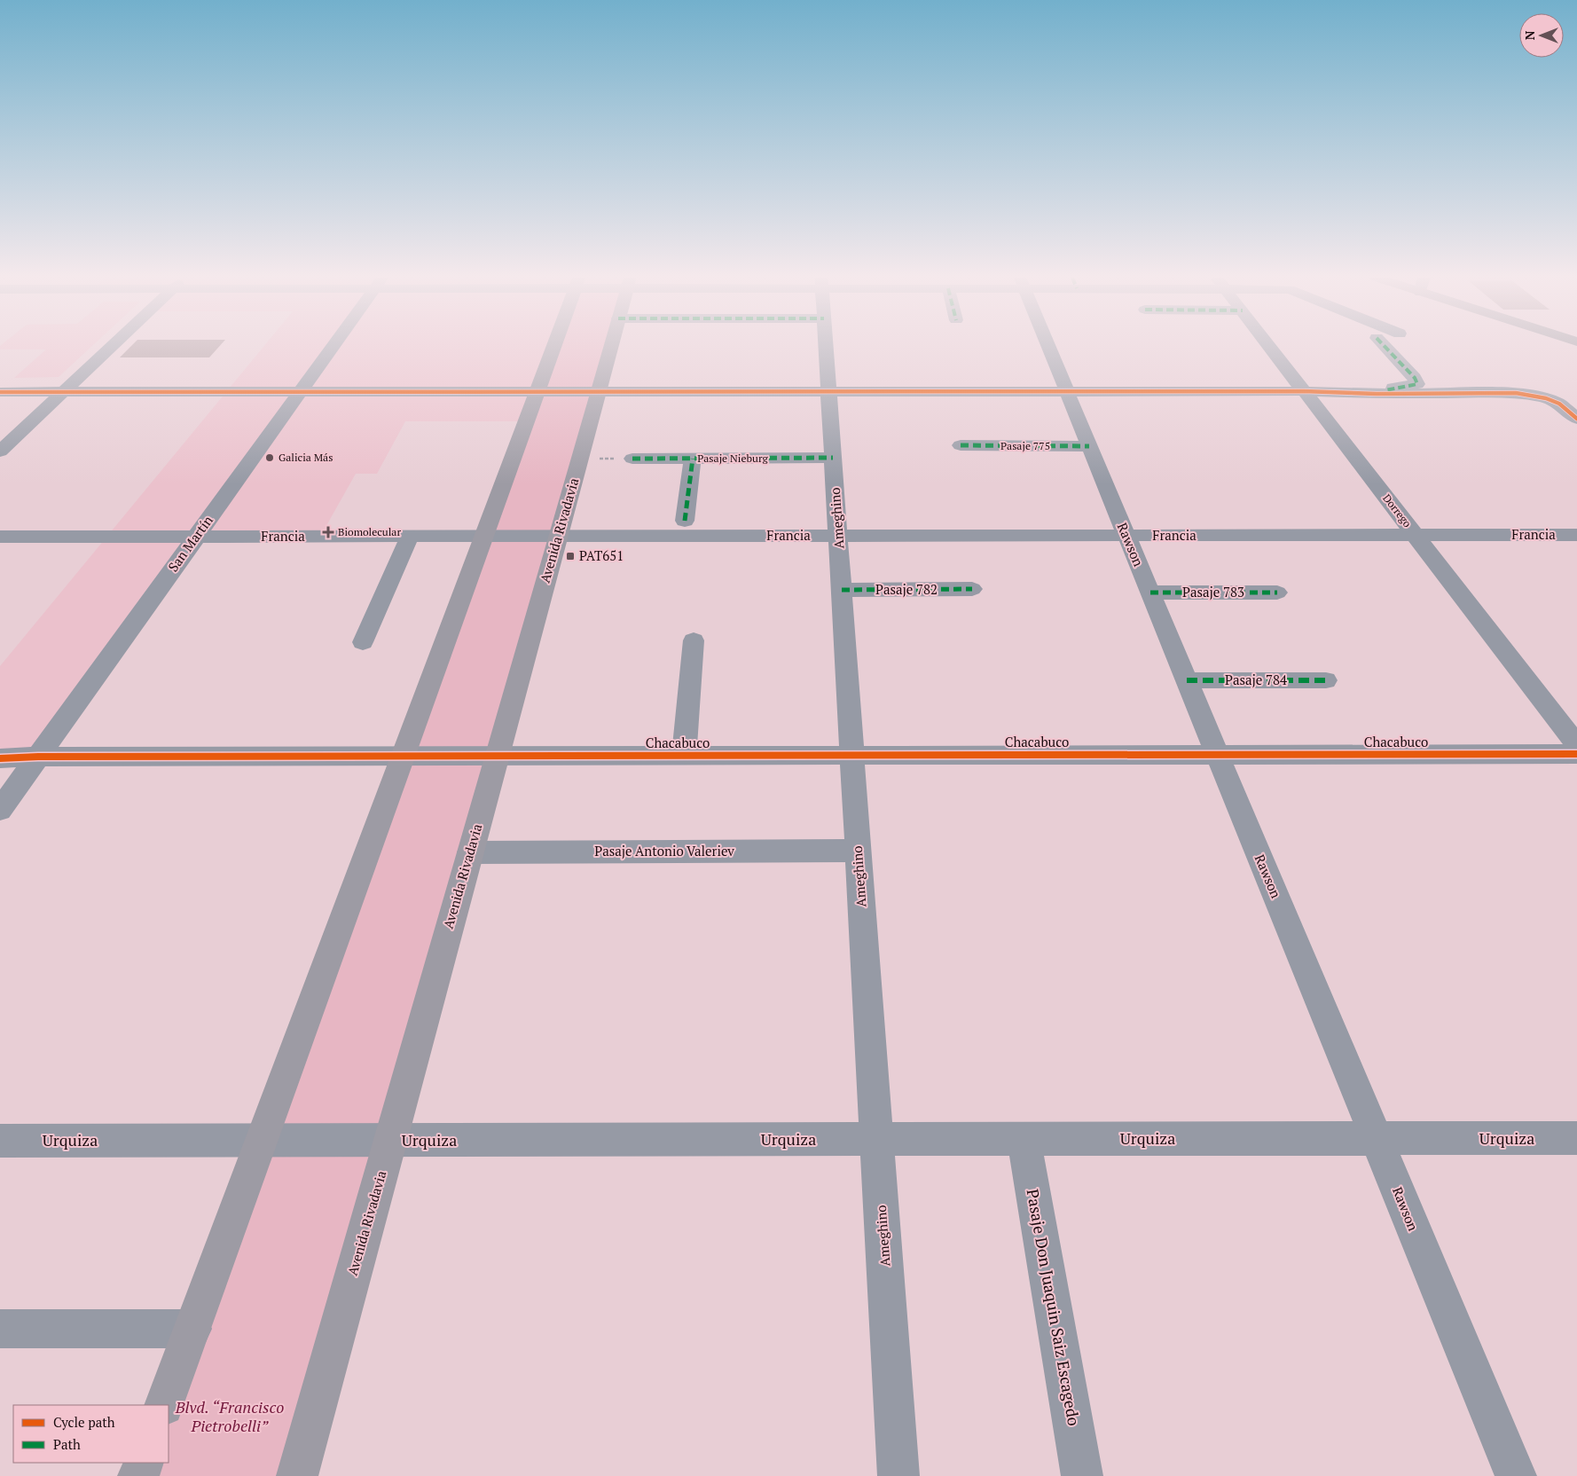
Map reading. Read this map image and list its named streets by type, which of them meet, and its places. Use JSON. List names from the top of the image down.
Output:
{
  "streets": {
    "main road": ["Avenida Rivadavia"],
    "street": [
      "Pasaje 775",
      "Pasaje Nieburg",
      "Dorrego",
      "Ameghino",
      "Francia",
      "San Martín",
      "Rawson",
      "Pasaje 782",
      "Pasaje 783",
      "Pasaje 784",
      "Chacabuco",
      "Pasaje Antonio Valeriev",
      "Urquiza",
      "Pasaje Don Juaquin Saiz Escagedo"
    ]
  },
  "crossings": [
    ["Pasaje 775", "Rawson"],
    ["Pasaje Nieburg", "Ameghino"],
    ["Dorrego", "Francia"],
    ["Ameghino", "Francia"],
    ["Ameghino", "Pasaje 782"],
    ["Ameghino", "Chacabuco"],
    ["Ameghino", "Pasaje Antonio Valeriev"],
    ["Ameghino", "Urquiza"],
    ["Avenida Rivadavia", "Francia"],
    ["Avenida Rivadavia", "Chacabuco"],
    ["Avenida Rivadavia", "Pasaje Antonio Valeriev"],
    ["Avenida Rivadavia", "Urquiza"],
    ["Francia", "San Martín"],
    ["Francia", "Rawson"],
    ["San Martín", "Chacabuco"],
    ["Rawson", "Pasaje 783"],
    ["Rawson", "Pasaje 784"],
    ["Rawson", "Chacabuco"],
    ["Rawson", "Urquiza"],
    ["Urquiza", "Pasaje Don Juaquin Saiz Escagedo"]
  ],
  "parks": ["Blvd. “Francisco Pietrobelli”"],
  "places": {
    "other": ["Galicia Más"],
    "health": ["Biomolecular"],
    "transit": ["PAT651"]
  },
  "legend": ["Cycle path", "Path"],
  "north": "left"
}
